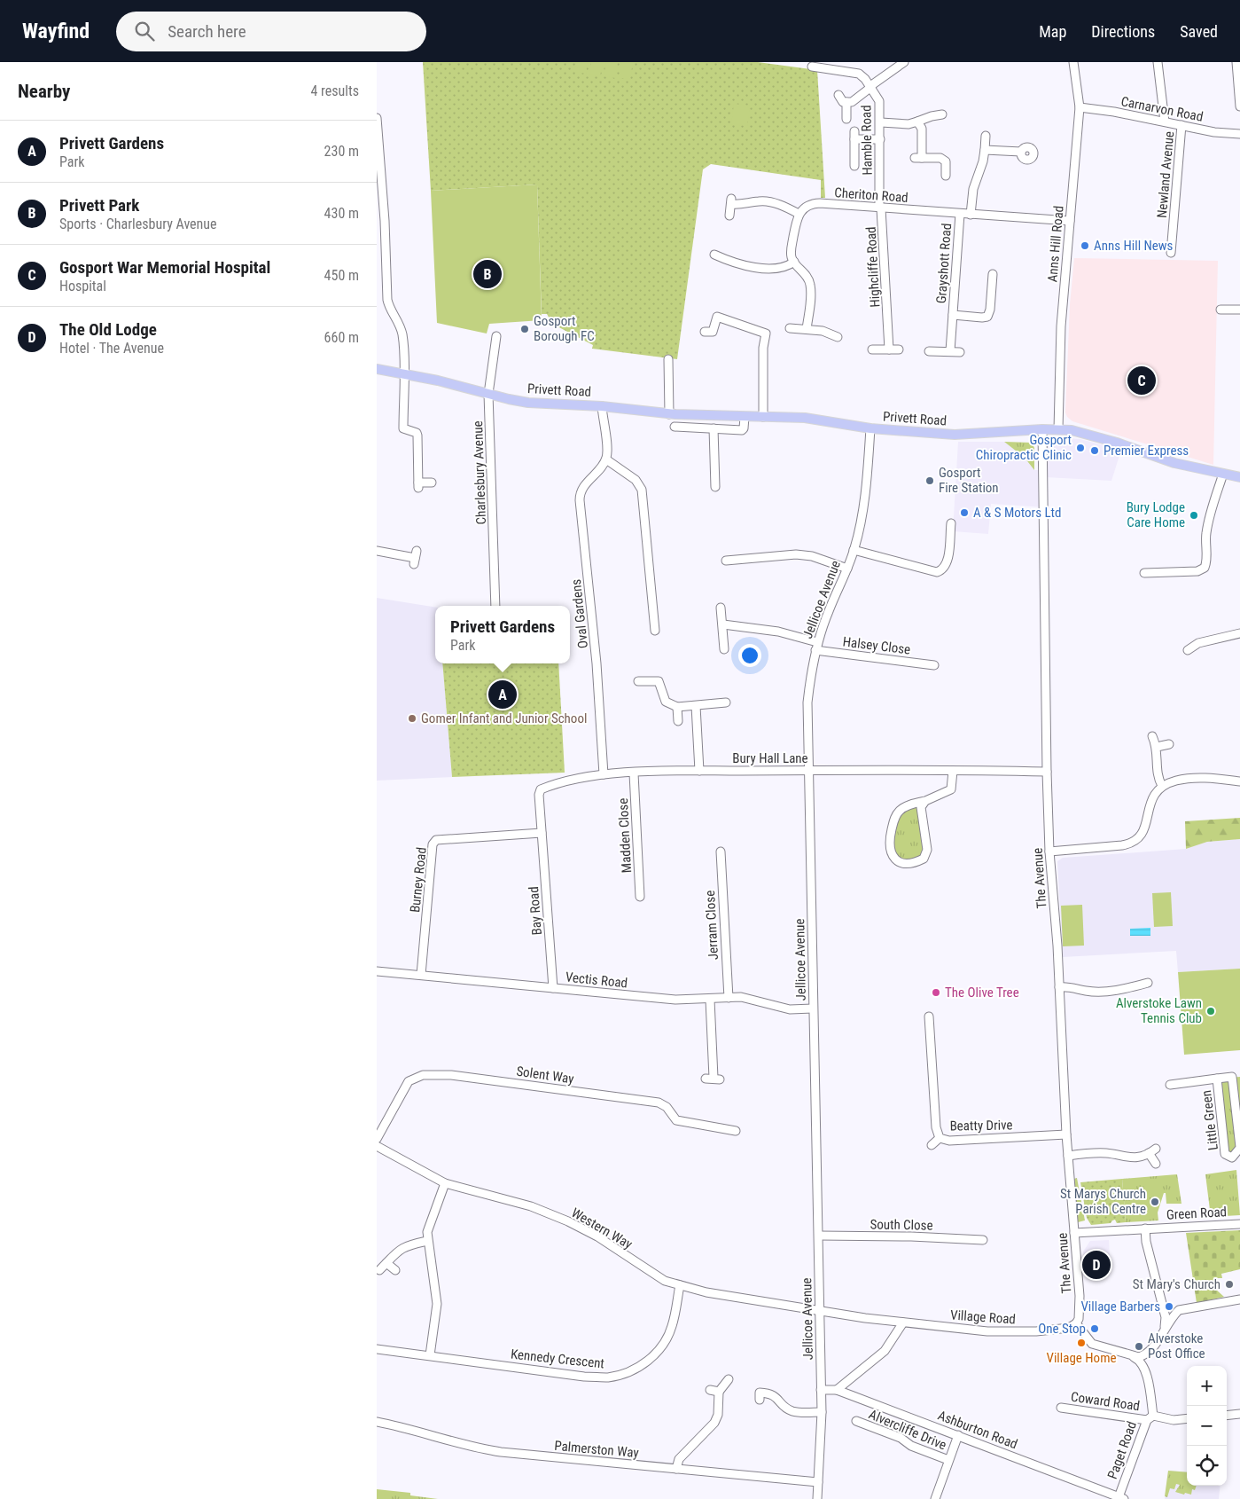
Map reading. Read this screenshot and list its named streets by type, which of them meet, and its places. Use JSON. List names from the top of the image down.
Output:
{
  "streets": {
    "main road": ["Privett Road"],
    "street": [
      "Carnarvon Road",
      "Hamble Road",
      "Newland Avenue",
      "Cheriton Road",
      "Anns Hill Road",
      "Grayshott Road",
      "Highcliffe Road",
      "Charlesbury Avenue",
      "Jellicoe Avenue",
      "Oval Gardens",
      "Halsey Close",
      "Bury Hall Lane",
      "Madden Close",
      "The Avenue",
      "Burney Road",
      "Bay Road",
      "Jerram Close",
      "Vectis Road",
      "Solent Way",
      "Little Green",
      "Beatty Drive",
      "Green Road",
      "South Close",
      "Western Way",
      "Village Road",
      "Kennedy Crescent",
      "Coward Road",
      "Alvercliffe Drive",
      "Ashburton Road",
      "Palmerston Way",
      "Paget Road"
    ]
  },
  "crossings": [
    ["Carnarvon Road", "Newland Avenue"],
    ["Carnarvon Road", "Anns Hill Road"],
    ["Hamble Road", "Cheriton Road"],
    ["Hamble Road", "Highcliffe Road"],
    ["Cheriton Road", "Anns Hill Road"],
    ["Cheriton Road", "Grayshott Road"],
    ["Cheriton Road", "Highcliffe Road"],
    ["Anns Hill Road", "Privett Road"],
    ["Privett Road", "Charlesbury Avenue"],
    ["Privett Road", "Jellicoe Avenue"],
    ["Privett Road", "The Avenue"],
    ["Jellicoe Avenue", "Halsey Close"],
    ["Jellicoe Avenue", "Bury Hall Lane"],
    ["Jellicoe Avenue", "Vectis Road"],
    ["Jellicoe Avenue", "South Close"],
    ["Jellicoe Avenue", "Western Way"],
    ["Jellicoe Avenue", "Village Road"],
    ["Jellicoe Avenue", "Ashburton Road"],
    ["Jellicoe Avenue", "Palmerston Way"],
    ["Oval Gardens", "Bury Hall Lane"],
    ["Bury Hall Lane", "Madden Close"],
    ["Bury Hall Lane", "The Avenue"],
    ["Bury Hall Lane", "Burney Road"],
    ["Bury Hall Lane", "Bay Road"],
    ["The Avenue", "Beatty Drive"],
    ["The Avenue", "Green Road"],
    ["The Avenue", "Village Road"],
    ["Burney Road", "Bay Road"],
    ["Burney Road", "Vectis Road"],
    ["Bay Road", "Vectis Road"],
    ["Jerram Close", "Vectis Road"],
    ["Western Way", "Village Road"],
    ["Western Way", "Kennedy Crescent"],
    ["Coward Road", "Paget Road"],
    ["Alvercliffe Drive", "Ashburton Road"],
    ["Ashburton Road", "Paget Road"]
  ],
  "places": [
    "Anns Hill News",
    "Gosport Borough FC",
    "Gosport Chiropractic Clinic",
    "Premier Express",
    "Gosport Fire Station",
    "A & S Motors Ltd",
    "Bury Lodge Care Home",
    "Gomer Infant and Junior School",
    "The Olive Tree",
    "Alverstoke Lawn Tennis Club",
    "St Marys Church Parish Centre",
    "St Mary's Church",
    "Village Barbers",
    "One Stop",
    "Village Home",
    "Alverstoke Post Office"
  ],
  "page": {
    "header": "Wayfind",
    "search": "Search here",
    "nav": ["Map", "Directions", "Saved"],
    "heading": ["Nearby", "4 results"],
    "list": [
      {
        "mark": "A",
        "name": "Privett Gardens",
        "note": "Park",
        "value": "230 m"
      },
      {
        "mark": "B",
        "name": "Privett Park",
        "note": "Sports · Charlesbury Avenue",
        "value": "430 m"
      },
      {
        "mark": "C",
        "name": "Gosport War Memorial Hospital",
        "note": "Hospital",
        "value": "450 m"
      },
      {
        "mark": "D",
        "name": "The Old Lodge",
        "note": "Hotel · The Avenue",
        "value": "660 m"
      }
    ],
    "pins": [
      "B",
      "C",
      "A",
      "D"
    ],
    "popup": ["Privett Gardens", "Park"],
    "map_buttons": ["+", "−"]
  }
}
